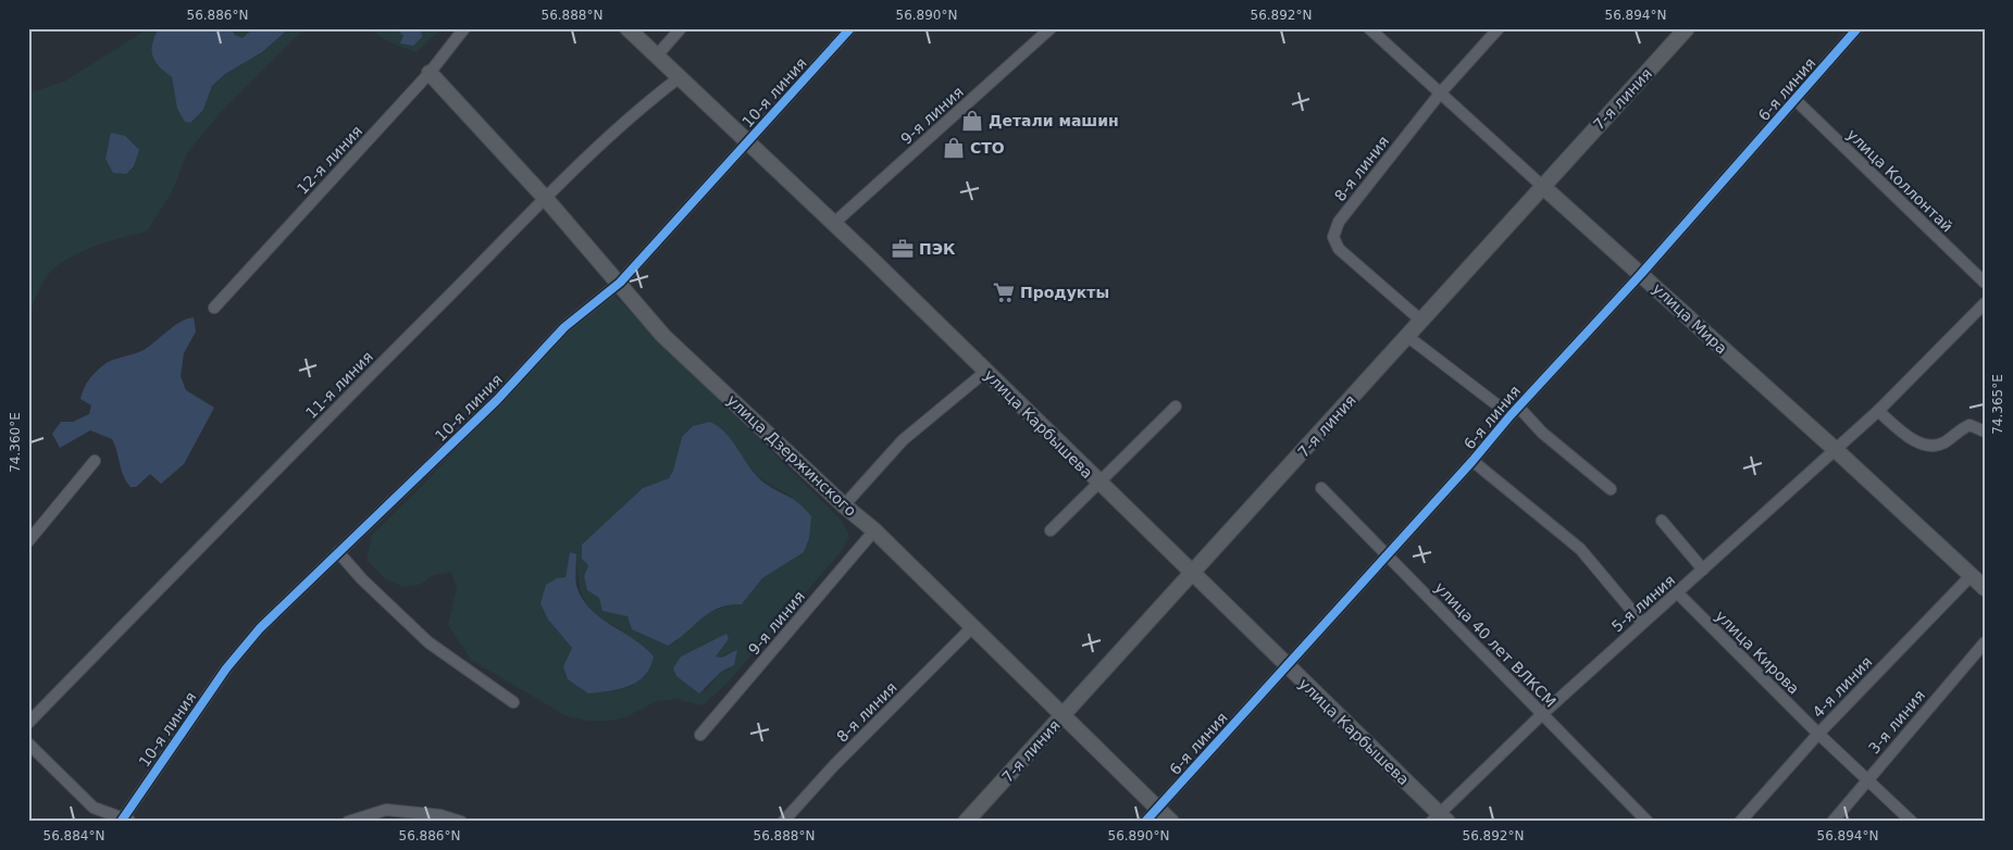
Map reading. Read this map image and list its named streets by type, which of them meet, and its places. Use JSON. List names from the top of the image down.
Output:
{
  "streets": {
    "main road": [
      "7-я линия",
      "улица Мира",
      "улица Карбышева",
      "улица Дзержинского"
    ],
    "street": [
      "6-я линия",
      "10-я линия",
      "9-я линия",
      "12-я линия",
      "8-я линия",
      "улица Коллонтай",
      "11-я линия",
      "5-я линия",
      "улица 40 лет ВЛКСМ",
      "улица Кирова",
      "4-я линия",
      "3-я линия"
    ]
  },
  "crossings": [
    ["6-я линия", "улица Коллонтай"],
    ["6-я линия", "улица Мира"],
    ["6-я линия", "улица Карбышева"],
    ["6-я линия", "улица Дзержинского"],
    ["6-я линия", "улица 40 лет ВЛКСМ"],
    ["10-я линия", "улица Карбышева"],
    ["10-я линия", "улица Дзержинского"],
    ["7-я линия", "8-я линия"],
    ["7-я линия", "улица Мира"],
    ["7-я линия", "улица Карбышева"],
    ["7-я линия", "улица Дзержинского"],
    ["9-я линия", "улица Карбышева"],
    ["9-я линия", "улица Дзержинского"],
    ["12-я линия", "улица Дзержинского"],
    ["8-я линия", "улица Мира"],
    ["8-я линия", "улица Дзержинского"],
    ["улица Мира", "5-я линия"],
    ["улица Мира", "4-я линия"],
    ["11-я линия", "улица Карбышева"],
    ["11-я линия", "улица Дзержинского"],
    ["улица Карбышева", "5-я линия"],
    ["5-я линия", "улица 40 лет ВЛКСМ"],
    ["5-я линия", "улица Кирова"],
    ["улица Кирова", "4-я линия"],
    ["улица Кирова", "3-я линия"]
  ],
  "places": {
    "shop": ["Детали машин", "СТО"],
    "office": ["ПЭК"],
    "supermarket": ["Продукты"]
  },
  "coordinates": [
    "56.886°N",
    "56.888°N",
    "56.890°N",
    "56.892°N",
    "56.894°N",
    "74.365°E",
    "74.360°E",
    "56.884°N"
  ]
}
